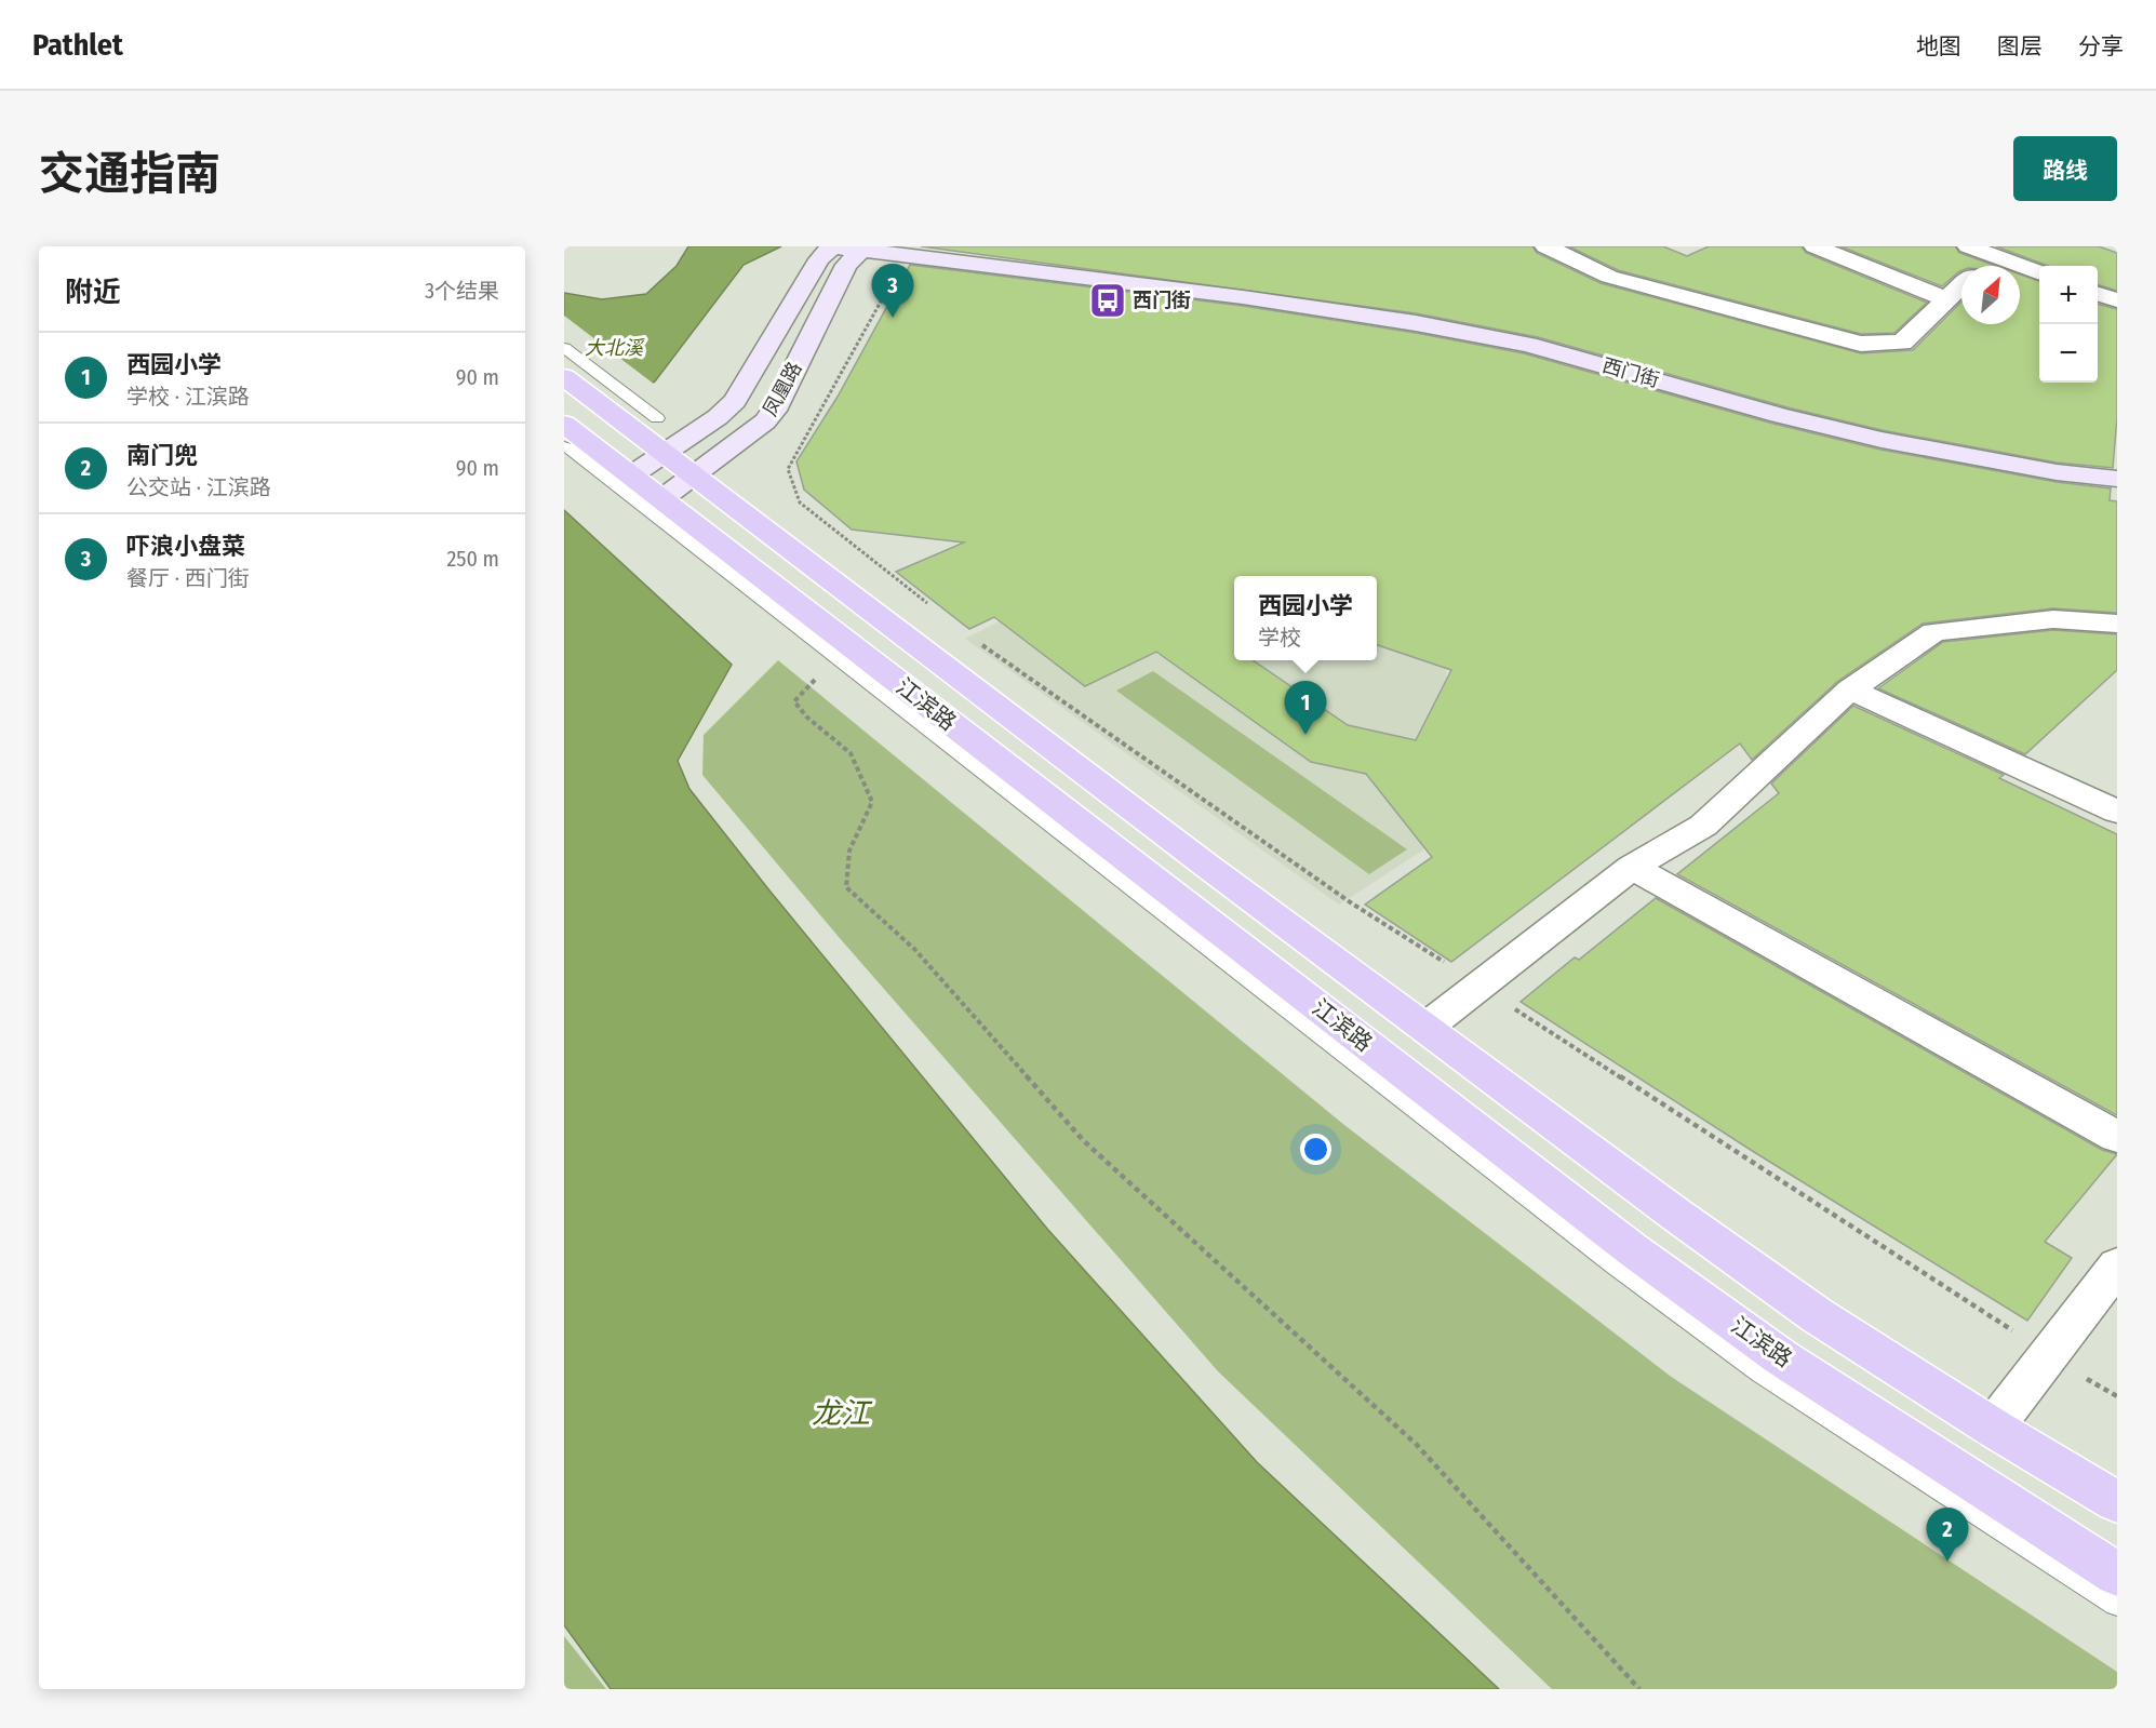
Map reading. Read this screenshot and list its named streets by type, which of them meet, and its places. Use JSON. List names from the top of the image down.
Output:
{
  "streets": {
    "main road": ["江滨路"],
    "street": ["西门街", "凤凰路"]
  },
  "crossings": [
    ["西门街", "凤凰路"],
    ["凤凰路", "江滨路"]
  ],
  "water": ["大北溪", "龙江"],
  "places": {
    "bus stop": ["西门街"]
  },
  "north": "top right",
  "page": {
    "header": "Pathlet",
    "nav": ["地图", "图层", "分享"],
    "title": "交通指南",
    "buttons": "路线",
    "heading": ["附近", "3个结果"],
    "pins": ["3", "1", "2"],
    "map_buttons": ["+", "−"],
    "list": [
      {
        "mark": "1",
        "name": "西园小学",
        "note": "学校 · 江滨路",
        "value": "90 m"
      },
      {
        "mark": "2",
        "name": "南门兜",
        "note": "公交站 · 江滨路",
        "value": "90 m"
      },
      {
        "mark": "3",
        "name": "吓浪小盘菜",
        "note": "餐厅 · 西门街",
        "value": "250 m"
      }
    ],
    "popup": ["西园小学", "学校"]
  }
}
